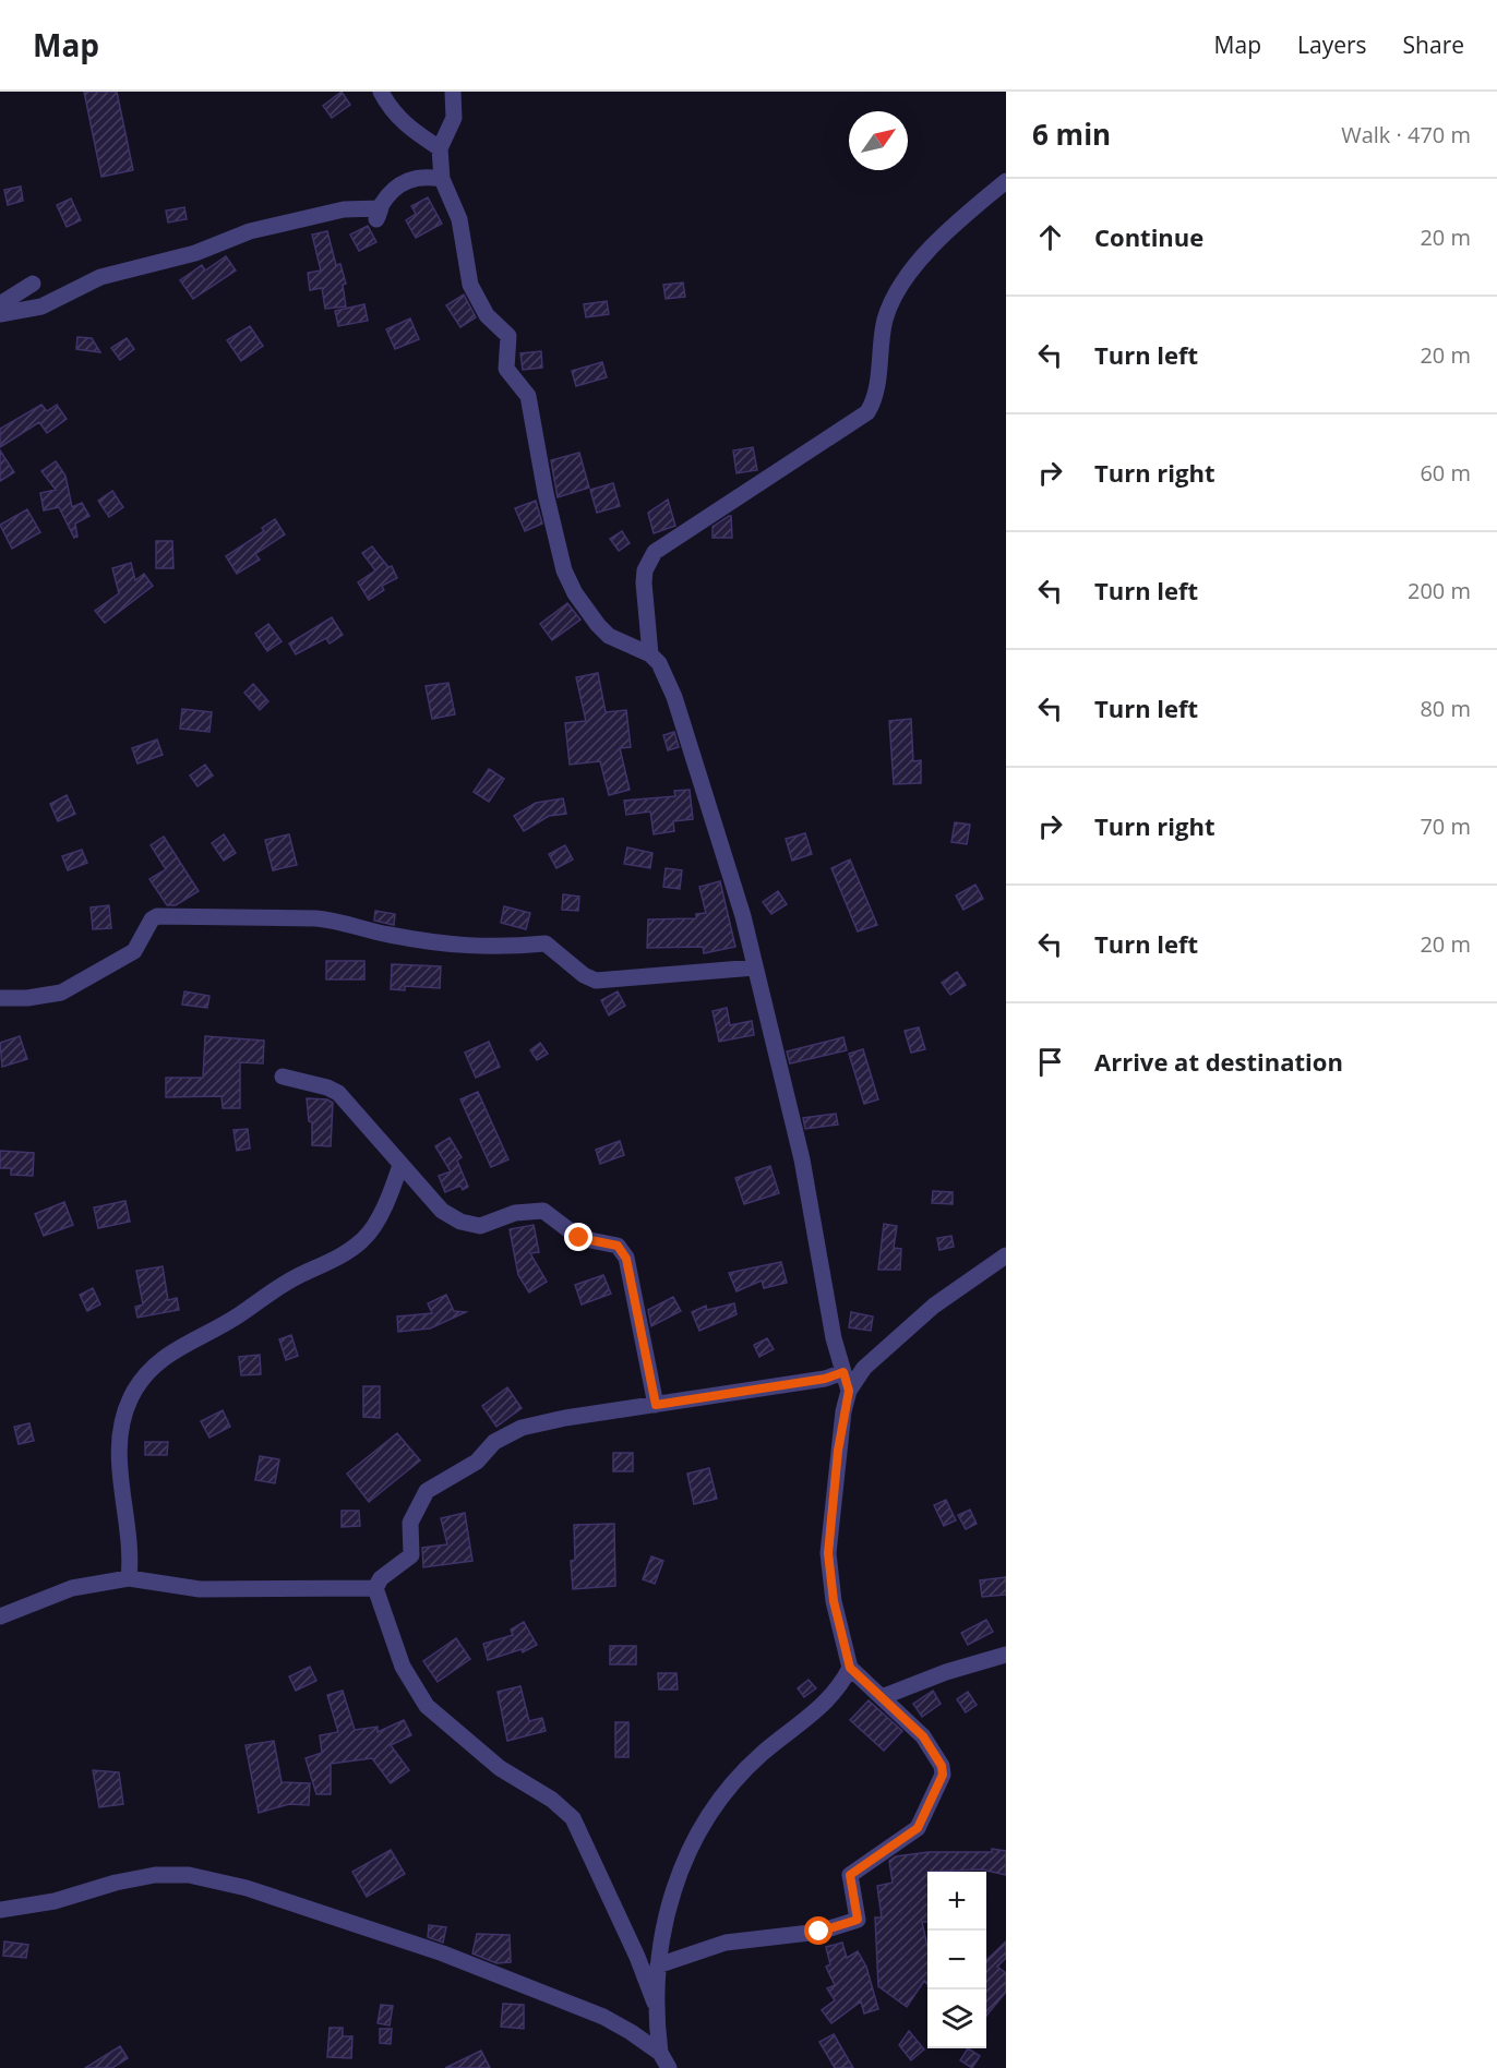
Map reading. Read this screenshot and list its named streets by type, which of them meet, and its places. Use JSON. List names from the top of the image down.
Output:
{
  "north": "top right",
  "page": {
    "header": "Map",
    "nav": ["Map", "Layers", "Share"],
    "heading": ["6 min", "Walk · 470 m"],
    "list": [
      ["Continue", "20 m"],
      ["Turn left", "20 m"],
      ["Turn right", "60 m"],
      ["Turn left", "200 m"],
      ["Turn left", "80 m"],
      ["Turn right", "70 m"],
      ["Turn left", "20 m"],
      "Arrive at destination"
    ],
    "map_buttons": ["+", "−"]
  }
}
